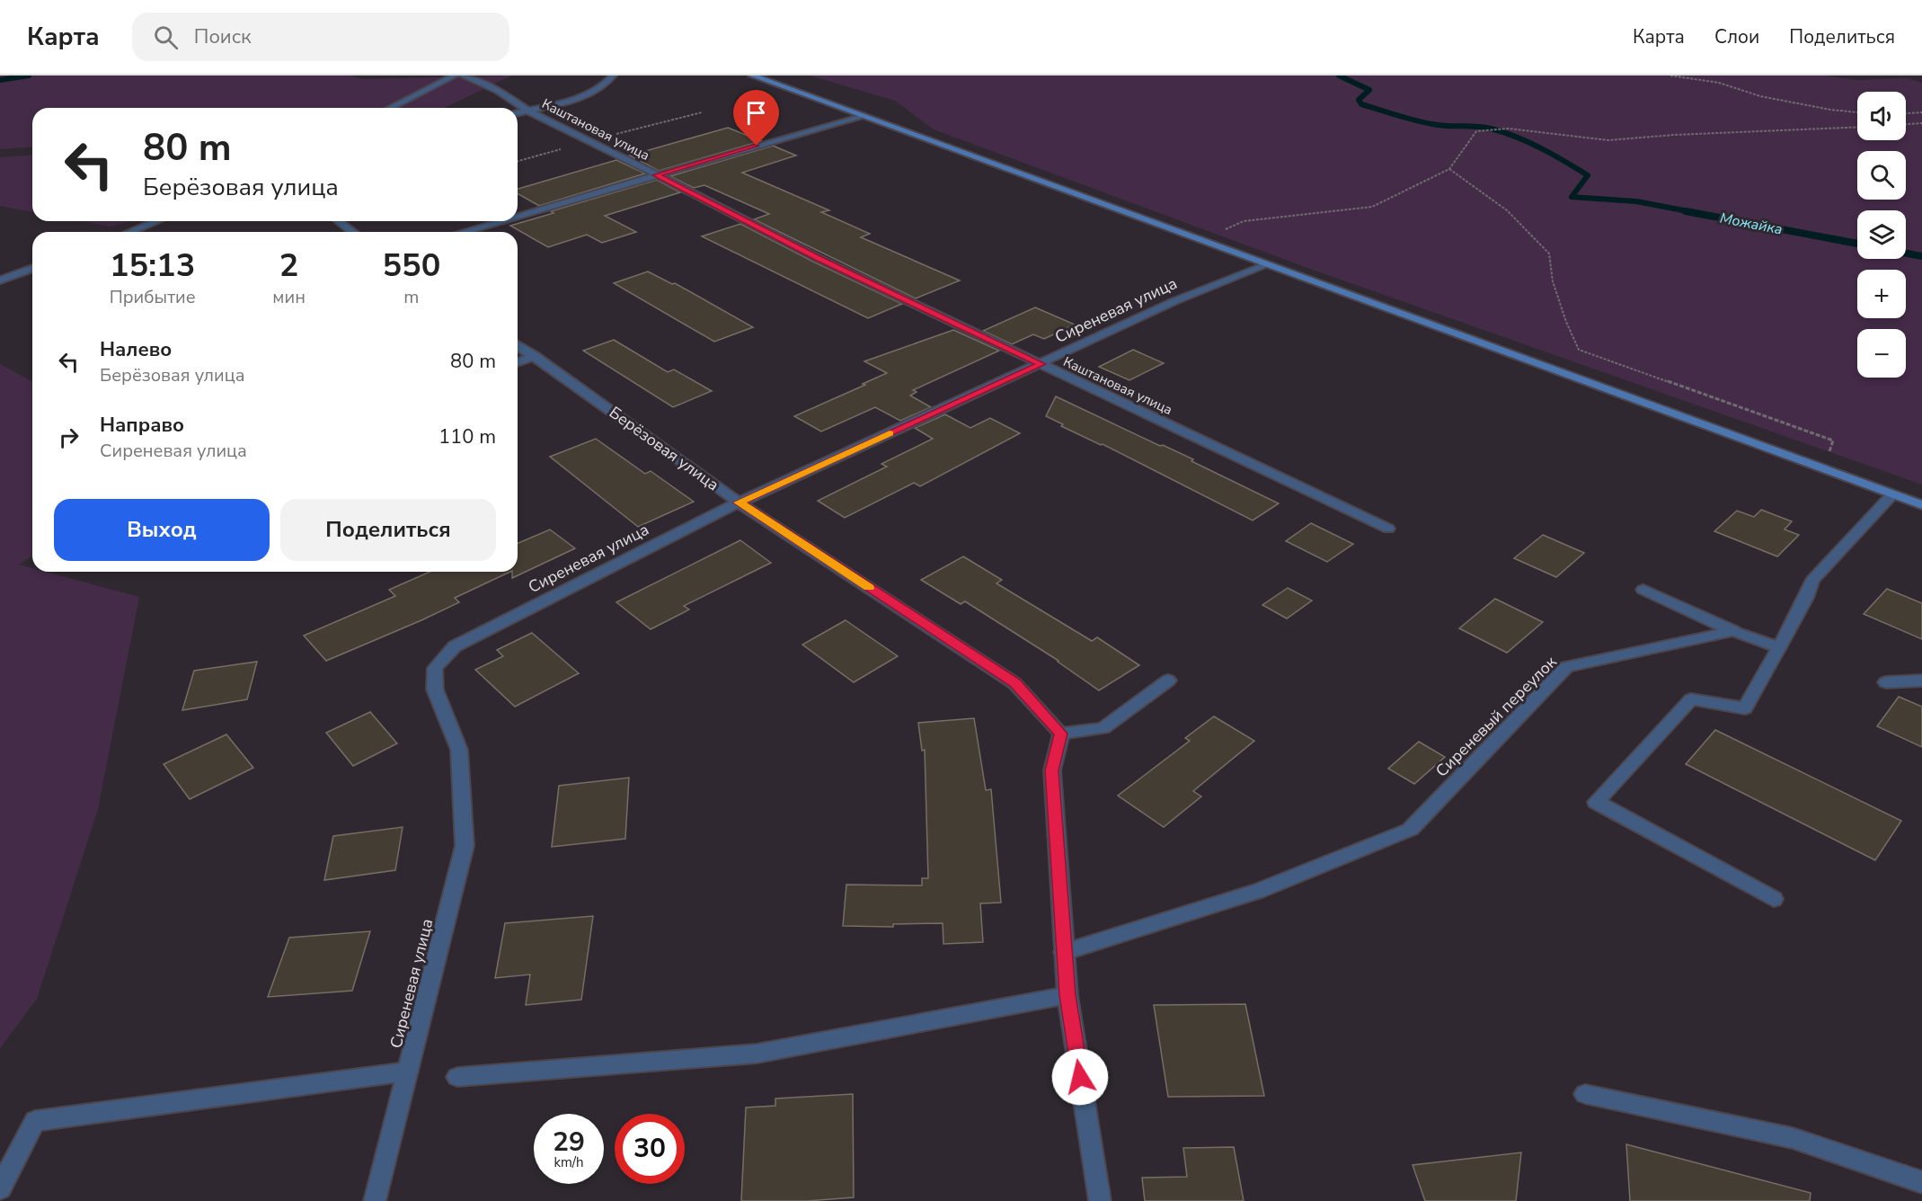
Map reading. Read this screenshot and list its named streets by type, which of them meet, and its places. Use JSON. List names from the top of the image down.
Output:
{
  "streets": {
    "street": [
      "Каштановая улица",
      "Сиреневая улица",
      "Берёзовая улица",
      "Сиреневый переулок"
    ]
  },
  "crossings": [
    ["Каштановая улица", "Сиреневая улица"],
    ["Сиреневая улица", "Берёзовая улица"]
  ],
  "water": ["Можайка"],
  "page": {
    "header": "Карта",
    "search": "Поиск",
    "nav": ["Карта", "Слои", "Поделиться"],
    "map_buttons": ["+", "−"],
    "turn": ["80 m", "Берёзовая улица"],
    "eta": [
      "15:13",
      "Прибытие",
      "2",
      "мин",
      "550",
      "m"
    ],
    "list": [
      {
        "name": "Налево",
        "note": "Берёзовая улица",
        "value": "80 m"
      },
      {
        "name": "Направо",
        "note": "Сиреневая улица",
        "value": "110 m"
      }
    ],
    "buttons": ["Выход", "Поделиться"],
    "speed": "29 km/h",
    "limit": "30"
  }
}
